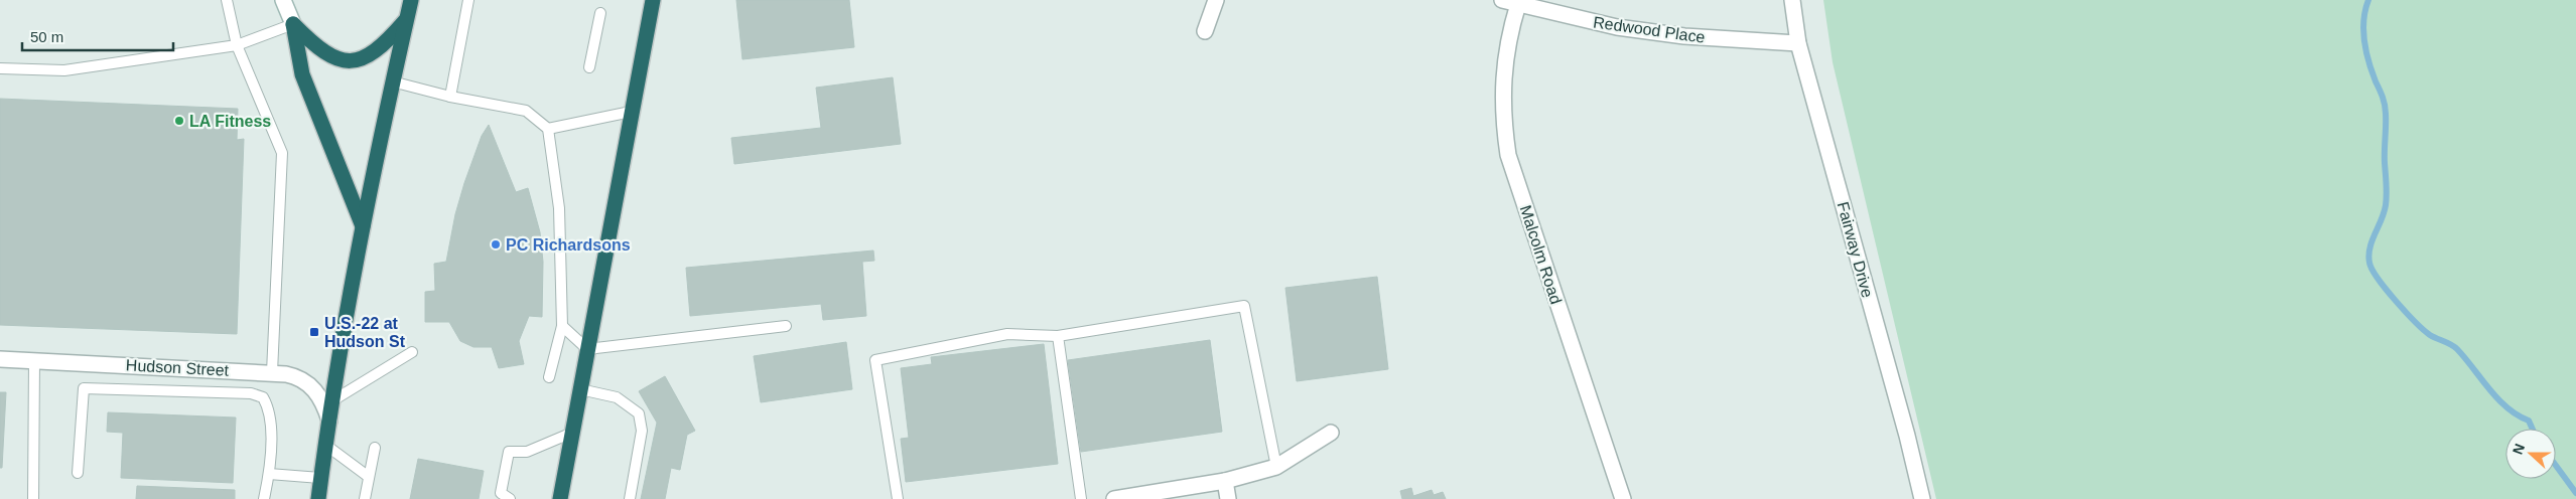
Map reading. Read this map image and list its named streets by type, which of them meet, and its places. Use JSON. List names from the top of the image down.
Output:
{
  "streets": {
    "street": [
      "Redwood Place",
      "Fairway Drive",
      "Malcolm Road",
      "Hudson Street"
    ]
  },
  "crossings": [
    ["Redwood Place", "Fairway Drive"],
    ["Redwood Place", "Malcolm Road"]
  ],
  "places": {
    "other": ["LA Fitness", "PC Richardsons"],
    "transit": ["U.S.-22 at Hudson St"]
  },
  "scale_bar": "50 m",
  "north": "left"
}
